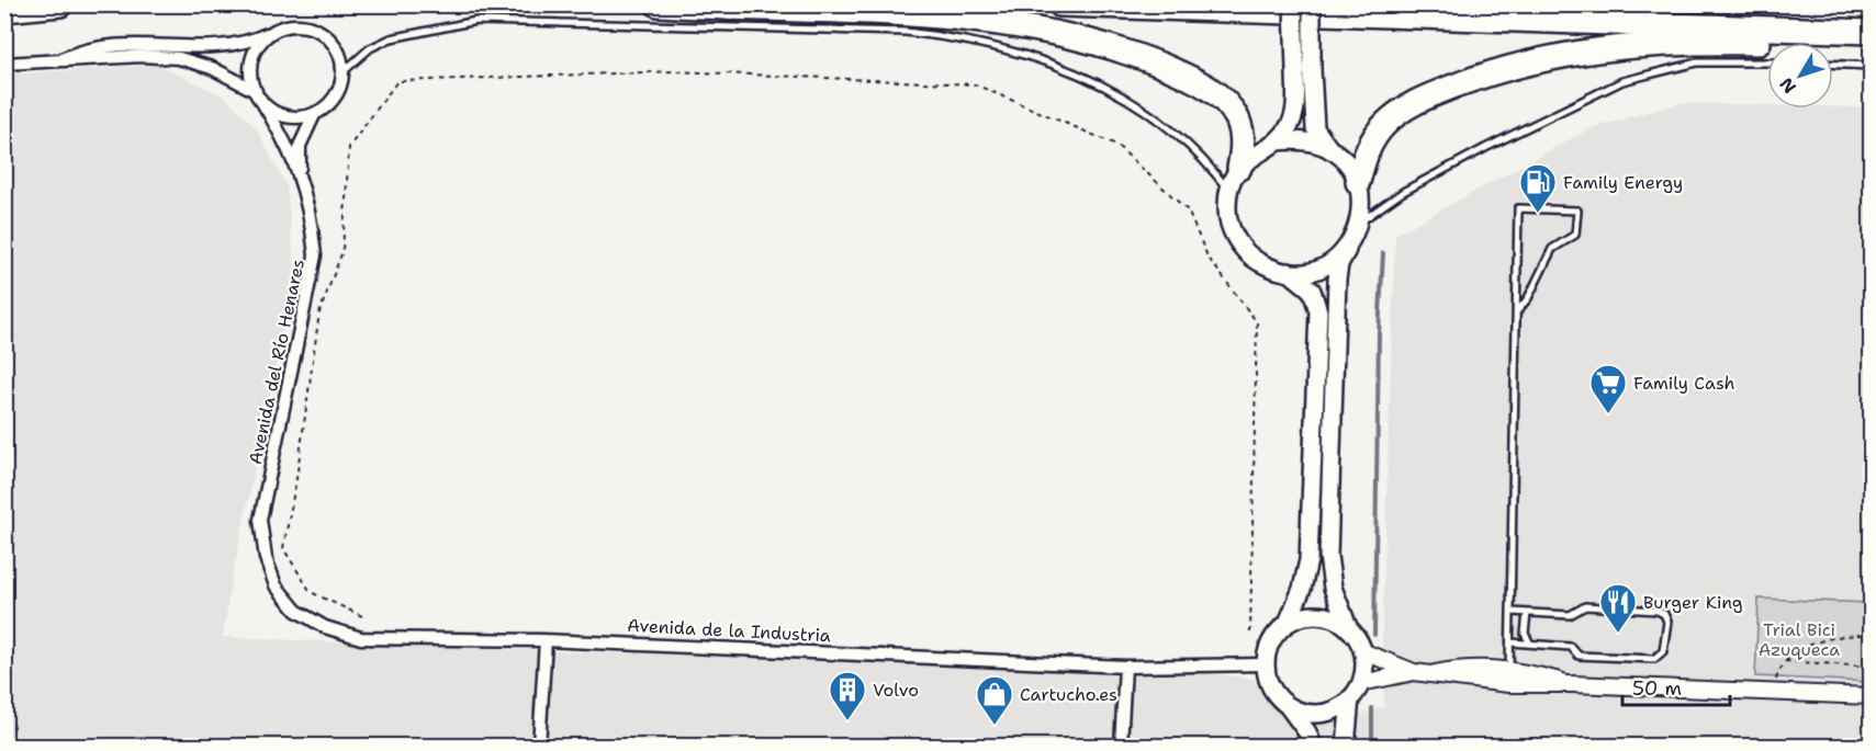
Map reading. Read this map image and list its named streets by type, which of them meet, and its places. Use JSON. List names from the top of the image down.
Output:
{
  "streets": {
    "street": ["Avenida del Río Henares", "Avenida de la Industria"]
  },
  "crossings": [
    ["Avenida del Río Henares", "Avenida de la Industria"]
  ],
  "parks": ["Trial Bici Azuqueca"],
  "places": {
    "fuel station": ["Family Energy"],
    "supermarket": ["Family Cash"],
    "restaurant": ["Burger King"],
    "building": ["Volvo"],
    "shop": ["Cartucho.es"]
  },
  "scale_bar": "50 m",
  "north": "bottom left"
}
